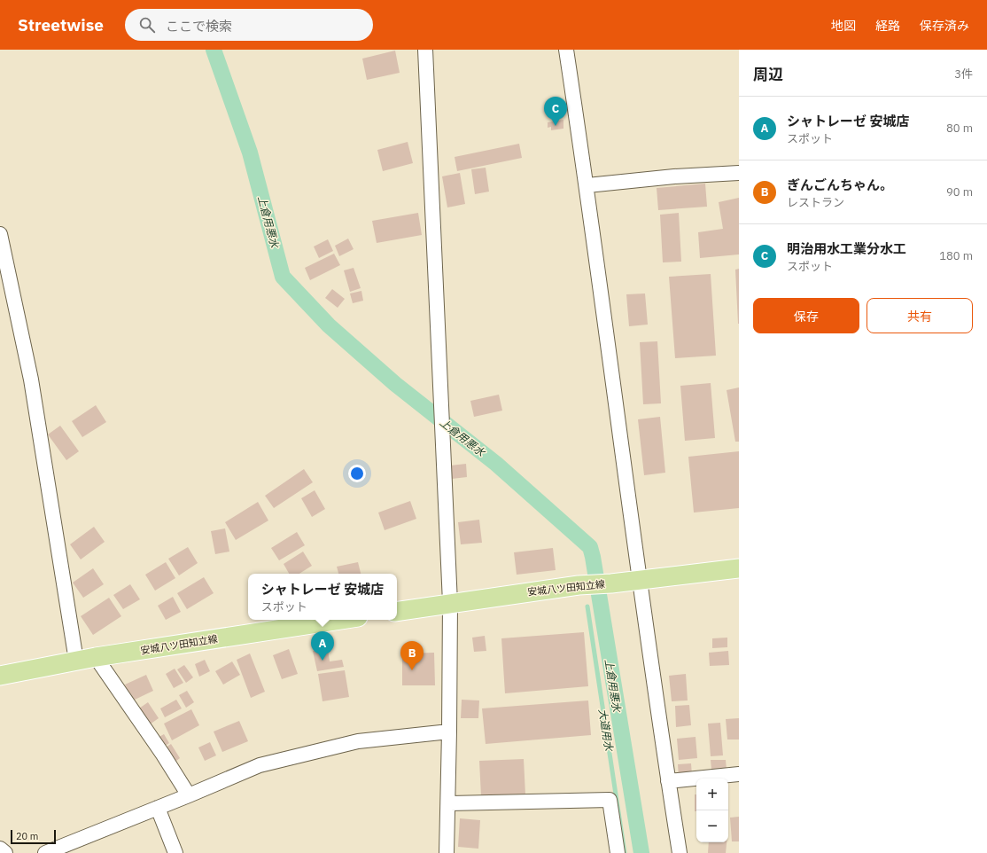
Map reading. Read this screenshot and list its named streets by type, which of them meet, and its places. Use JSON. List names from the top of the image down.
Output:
{
  "streets": {
    "main road": ["安城八ツ田知立線"]
  },
  "water": ["上倉用悪水", "大道用水"],
  "scale_bar": "20 m",
  "page": {
    "header": "Streetwise",
    "search": "ここで検索",
    "nav": ["地図", "経路", "保存済み"],
    "heading": ["周辺", "3件"],
    "list": [
      {
        "mark": "A",
        "name": "シャトレーゼ 安城店",
        "note": "スポット",
        "value": "80 m"
      },
      {
        "mark": "B",
        "name": "ぎんごんちゃん。",
        "note": "レストラン",
        "value": "90 m"
      },
      {
        "mark": "C",
        "name": "明治用水工業分水工",
        "note": "スポット",
        "value": "180 m"
      }
    ],
    "pins": ["C", "A", "B"],
    "buttons": ["保存", "共有"],
    "popup": ["シャトレーゼ 安城店", "スポット"],
    "map_buttons": ["+", "−"],
    "scale": "20 m"
  }
}
